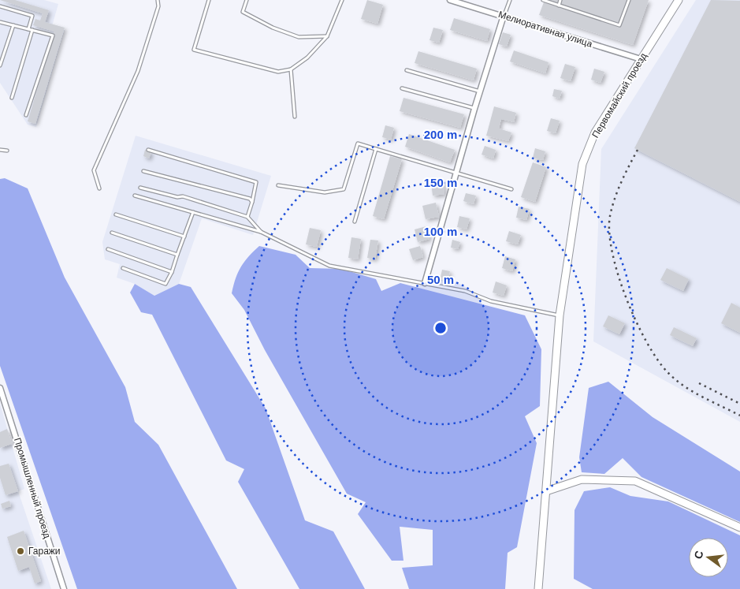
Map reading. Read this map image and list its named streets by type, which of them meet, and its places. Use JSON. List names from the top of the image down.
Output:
{
  "streets": {
    "main road": ["Первомайский проезд"],
    "street": ["Мелиоративная улица", "Промышленный проезд"]
  },
  "crossings": [
    ["Мелиоративная улица", "Первомайский проезд"]
  ],
  "places": ["Гаражи"],
  "north": "left",
  "rings": [
    "200 m",
    "150 m",
    "100 m",
    "50 m"
  ]
}
